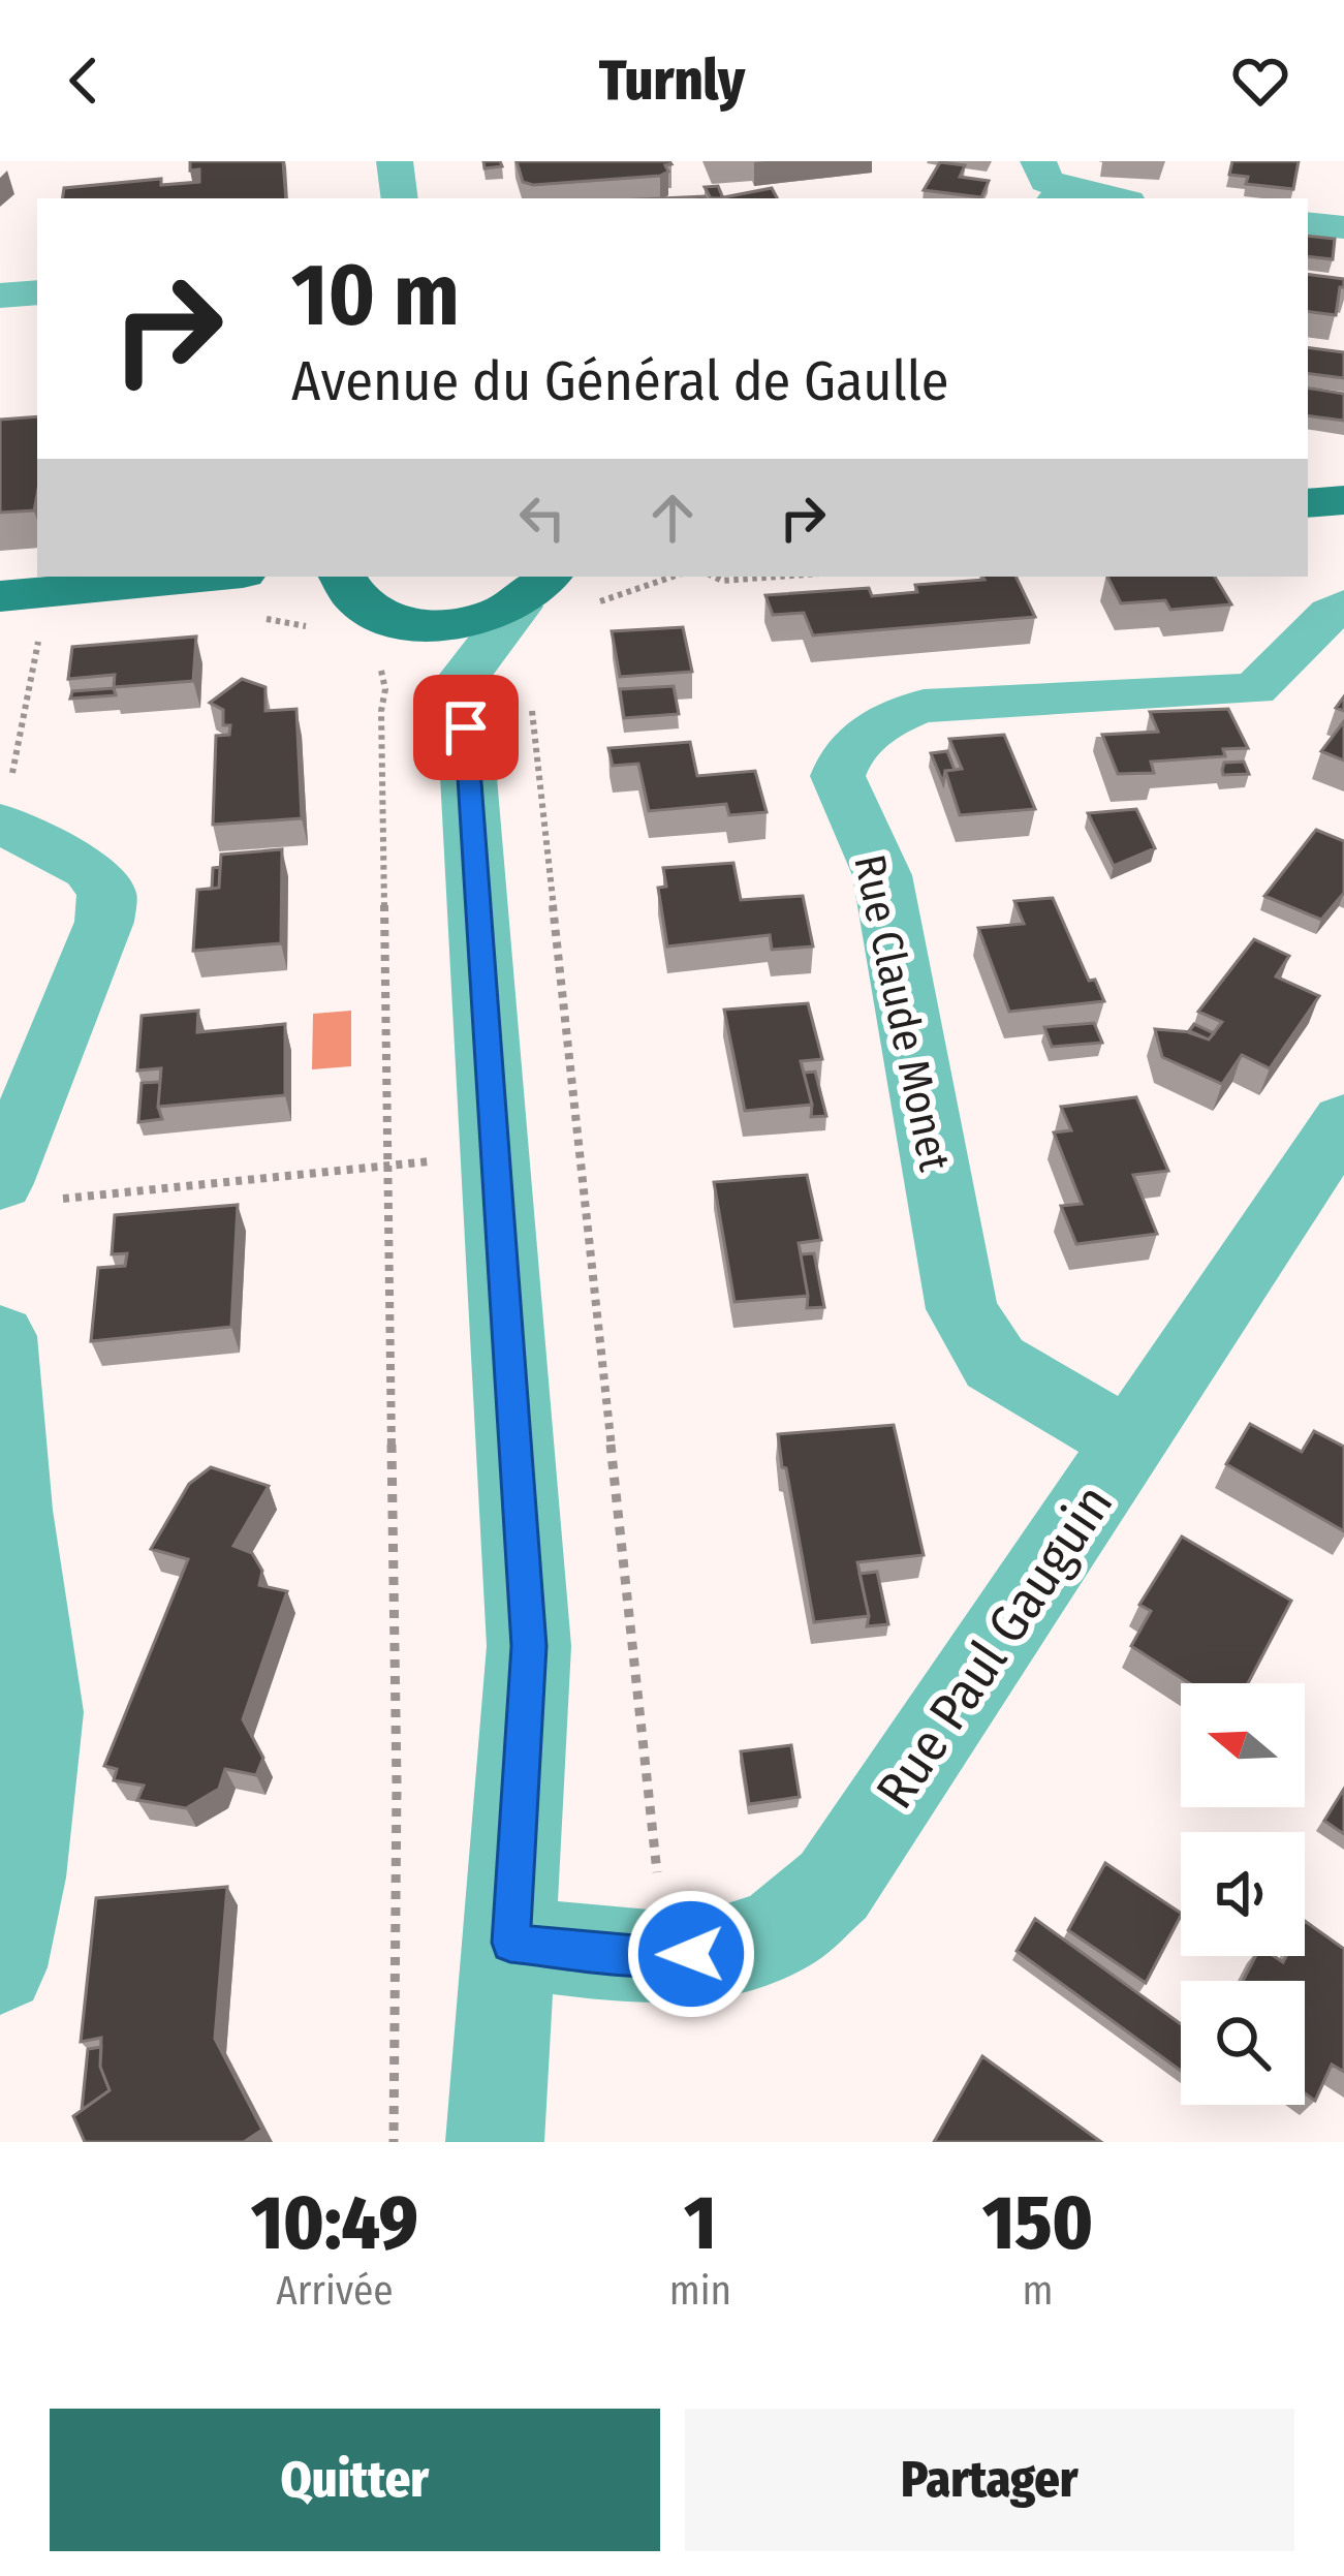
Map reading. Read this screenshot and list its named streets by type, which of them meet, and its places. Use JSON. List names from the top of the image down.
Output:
{
  "streets": {
    "street": ["Rue Claude Monet", "Rue Paul Gauguin"]
  },
  "crossings": [
    ["Rue Claude Monet", "Rue Paul Gauguin"]
  ],
  "north": "left",
  "page": {
    "header": "Turnly",
    "turn": ["10 m", "Avenue du Général de Gaulle"],
    "eta": [
      "10:49",
      "Arrivée",
      "1",
      "min",
      "150",
      "m"
    ],
    "buttons": ["Quitter", "Partager"]
  }
}
